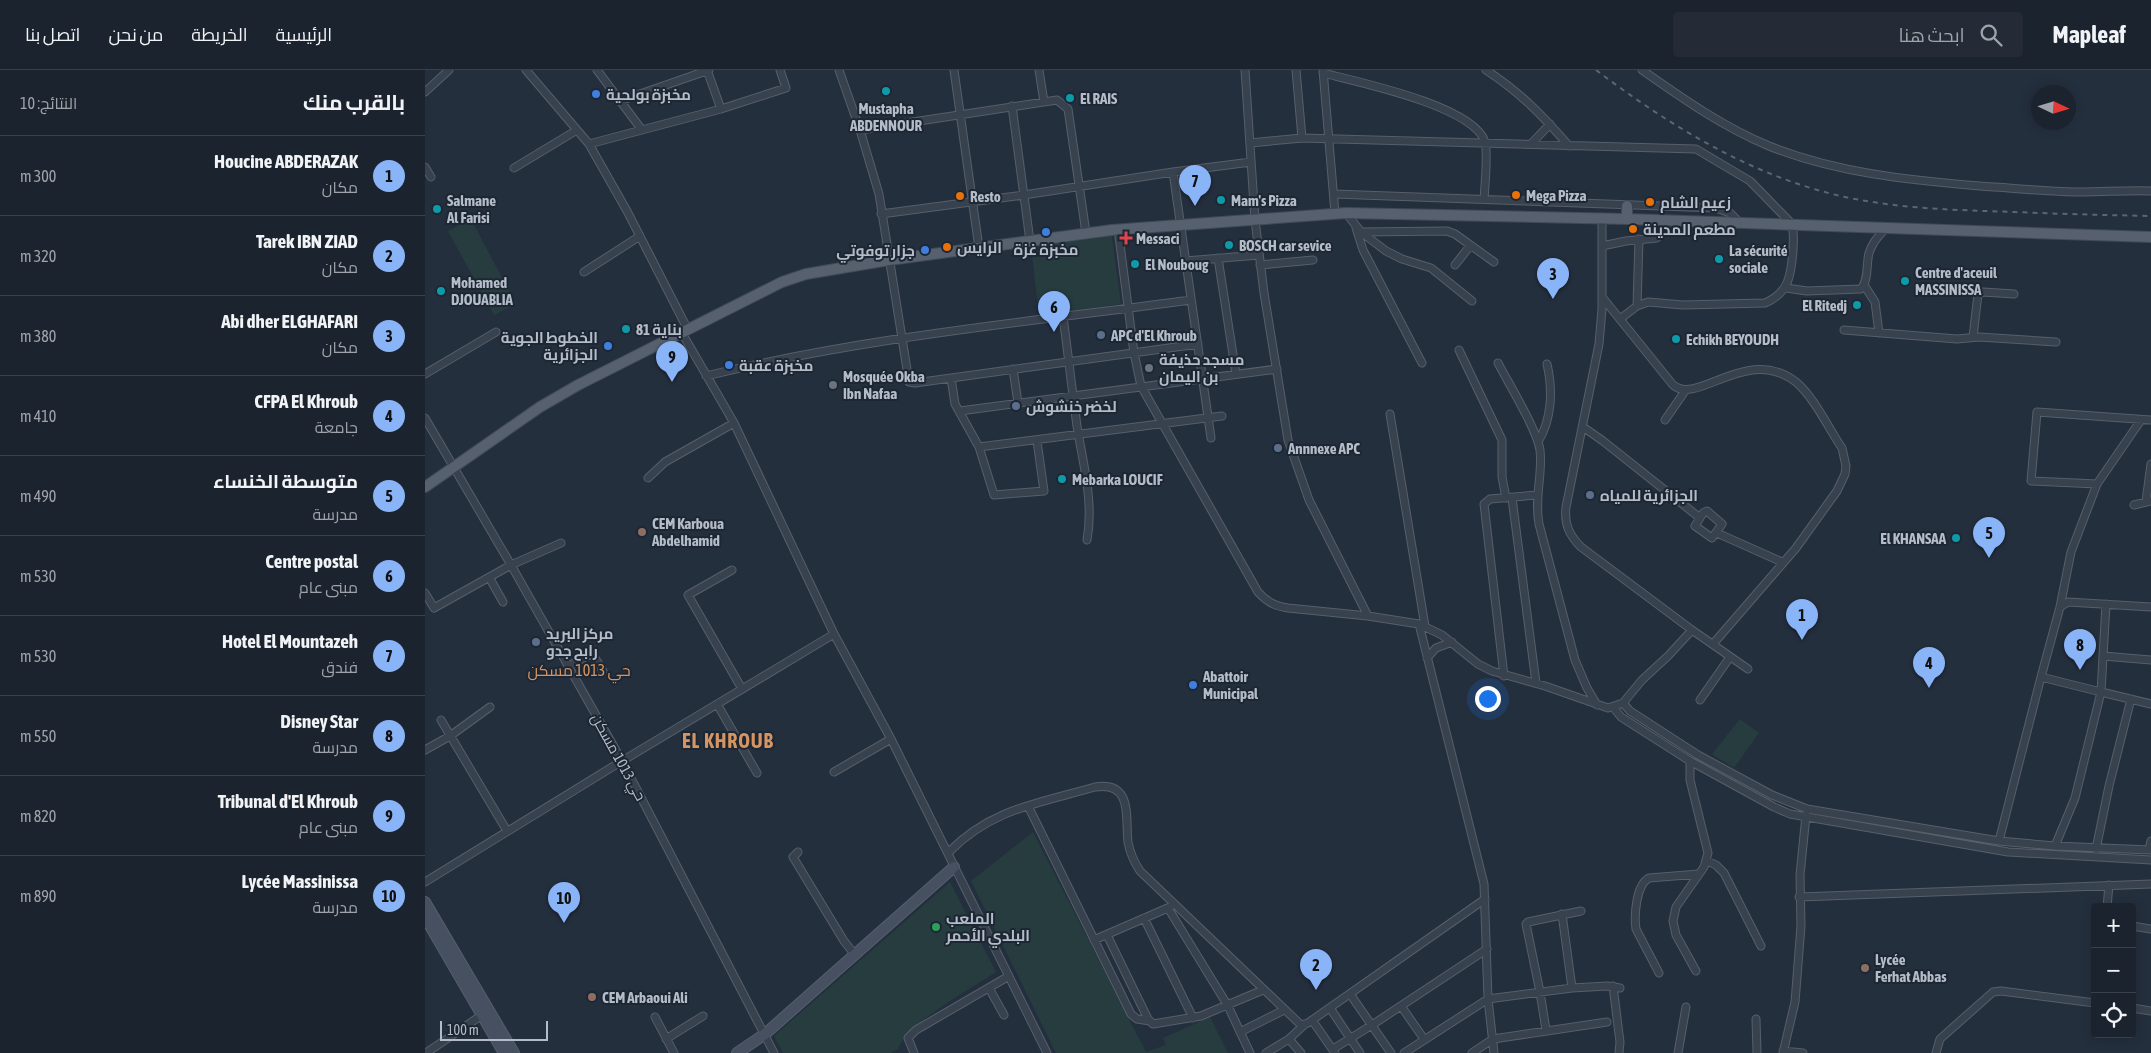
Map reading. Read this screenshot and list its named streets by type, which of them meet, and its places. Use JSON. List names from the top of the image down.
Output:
{
  "streets": {
    "street": ["حي 1013 مسكن"]
  },
  "districts": ["حي 1013 مسكن", "EL KHROUB"],
  "places": {
    "other": [
      "Mustapha ABDENNOUR",
      "مخبزة بولحية",
      "El RAIS",
      "Mega Pizza",
      "Resto",
      "Mam's Pizza",
      "زعيم الشام",
      "Salmane Al Farisi",
      "مطعم المدينة",
      "مخبزة غزة",
      "BOSCH car sevice",
      "الرايس",
      "جزار توفوتي",
      "La sécurité sociale",
      "El Nouboug",
      "Centre d'aceuil MASSINISSA",
      "Mohamed DJOUABLIA",
      "El Ritedj",
      "بناية 81",
      "APC d'El Khroub",
      "Echikh BEYOUDH",
      "الخطوط الجوية الجزائرية",
      "مخبزة عقبة",
      "مسجد حذيفة بن اليمان",
      "Mosquée Okba Ibn Nafaa",
      "لخضر خنشوش",
      "Annnexe APC",
      "Mebarka LOUCIF",
      "الجزائرية للمياه",
      "CEM Karboua Abdelhamid",
      "El KHANSAA",
      "مركز البريد رابح جدو",
      "Abattoir Municipal",
      "الملعب البلدي الأحمر",
      "Lycée Ferhat Abbas",
      "CEM Arbaoui Ali"
    ],
    "health": ["Messaci"]
  },
  "scale_bar": "100 m",
  "north": "right",
  "page": {
    "header": "Mapleaf",
    "search": "ابحث هنا",
    "nav": [
      "الرئيسية",
      "الخريطة",
      "من نحن",
      "اتصل بنا"
    ],
    "heading": ["بالقرب منك", "النتائج: 10"],
    "list": [
      {
        "mark": "1",
        "name": "Houcine ABDERAZAK",
        "note": "مكان",
        "value": "300 m"
      },
      {
        "mark": "2",
        "name": "Tarek IBN ZIAD",
        "note": "مكان",
        "value": "320 m"
      },
      {
        "mark": "3",
        "name": "Abi dher ELGHAFARI",
        "note": "مكان",
        "value": "380 m"
      },
      {
        "mark": "4",
        "name": "CFPA El Khroub",
        "note": "جامعة",
        "value": "410 m"
      },
      {
        "mark": "5",
        "name": "متوسطة الخنساء",
        "note": "مدرسة",
        "value": "490 m"
      },
      {
        "mark": "6",
        "name": "Centre postal",
        "note": "مبنى عام",
        "value": "530 m"
      },
      {
        "mark": "7",
        "name": "Hotel El Mountazeh",
        "note": "فندق",
        "value": "530 m"
      },
      {
        "mark": "8",
        "name": "Disney Star",
        "note": "مدرسة",
        "value": "550 m"
      },
      {
        "mark": "9",
        "name": "Tribunal d'El Khroub",
        "note": "مبنى عام",
        "value": "820 m"
      },
      {
        "mark": "10",
        "name": "Lycée Massinissa",
        "note": "مدرسة",
        "value": "890 m"
      }
    ],
    "pins": [
      "7",
      "3",
      "6",
      "9",
      "5",
      "1",
      "8",
      "4",
      "10",
      "2"
    ],
    "map_buttons": ["+", "−"],
    "scale": "100 m"
  }
}
